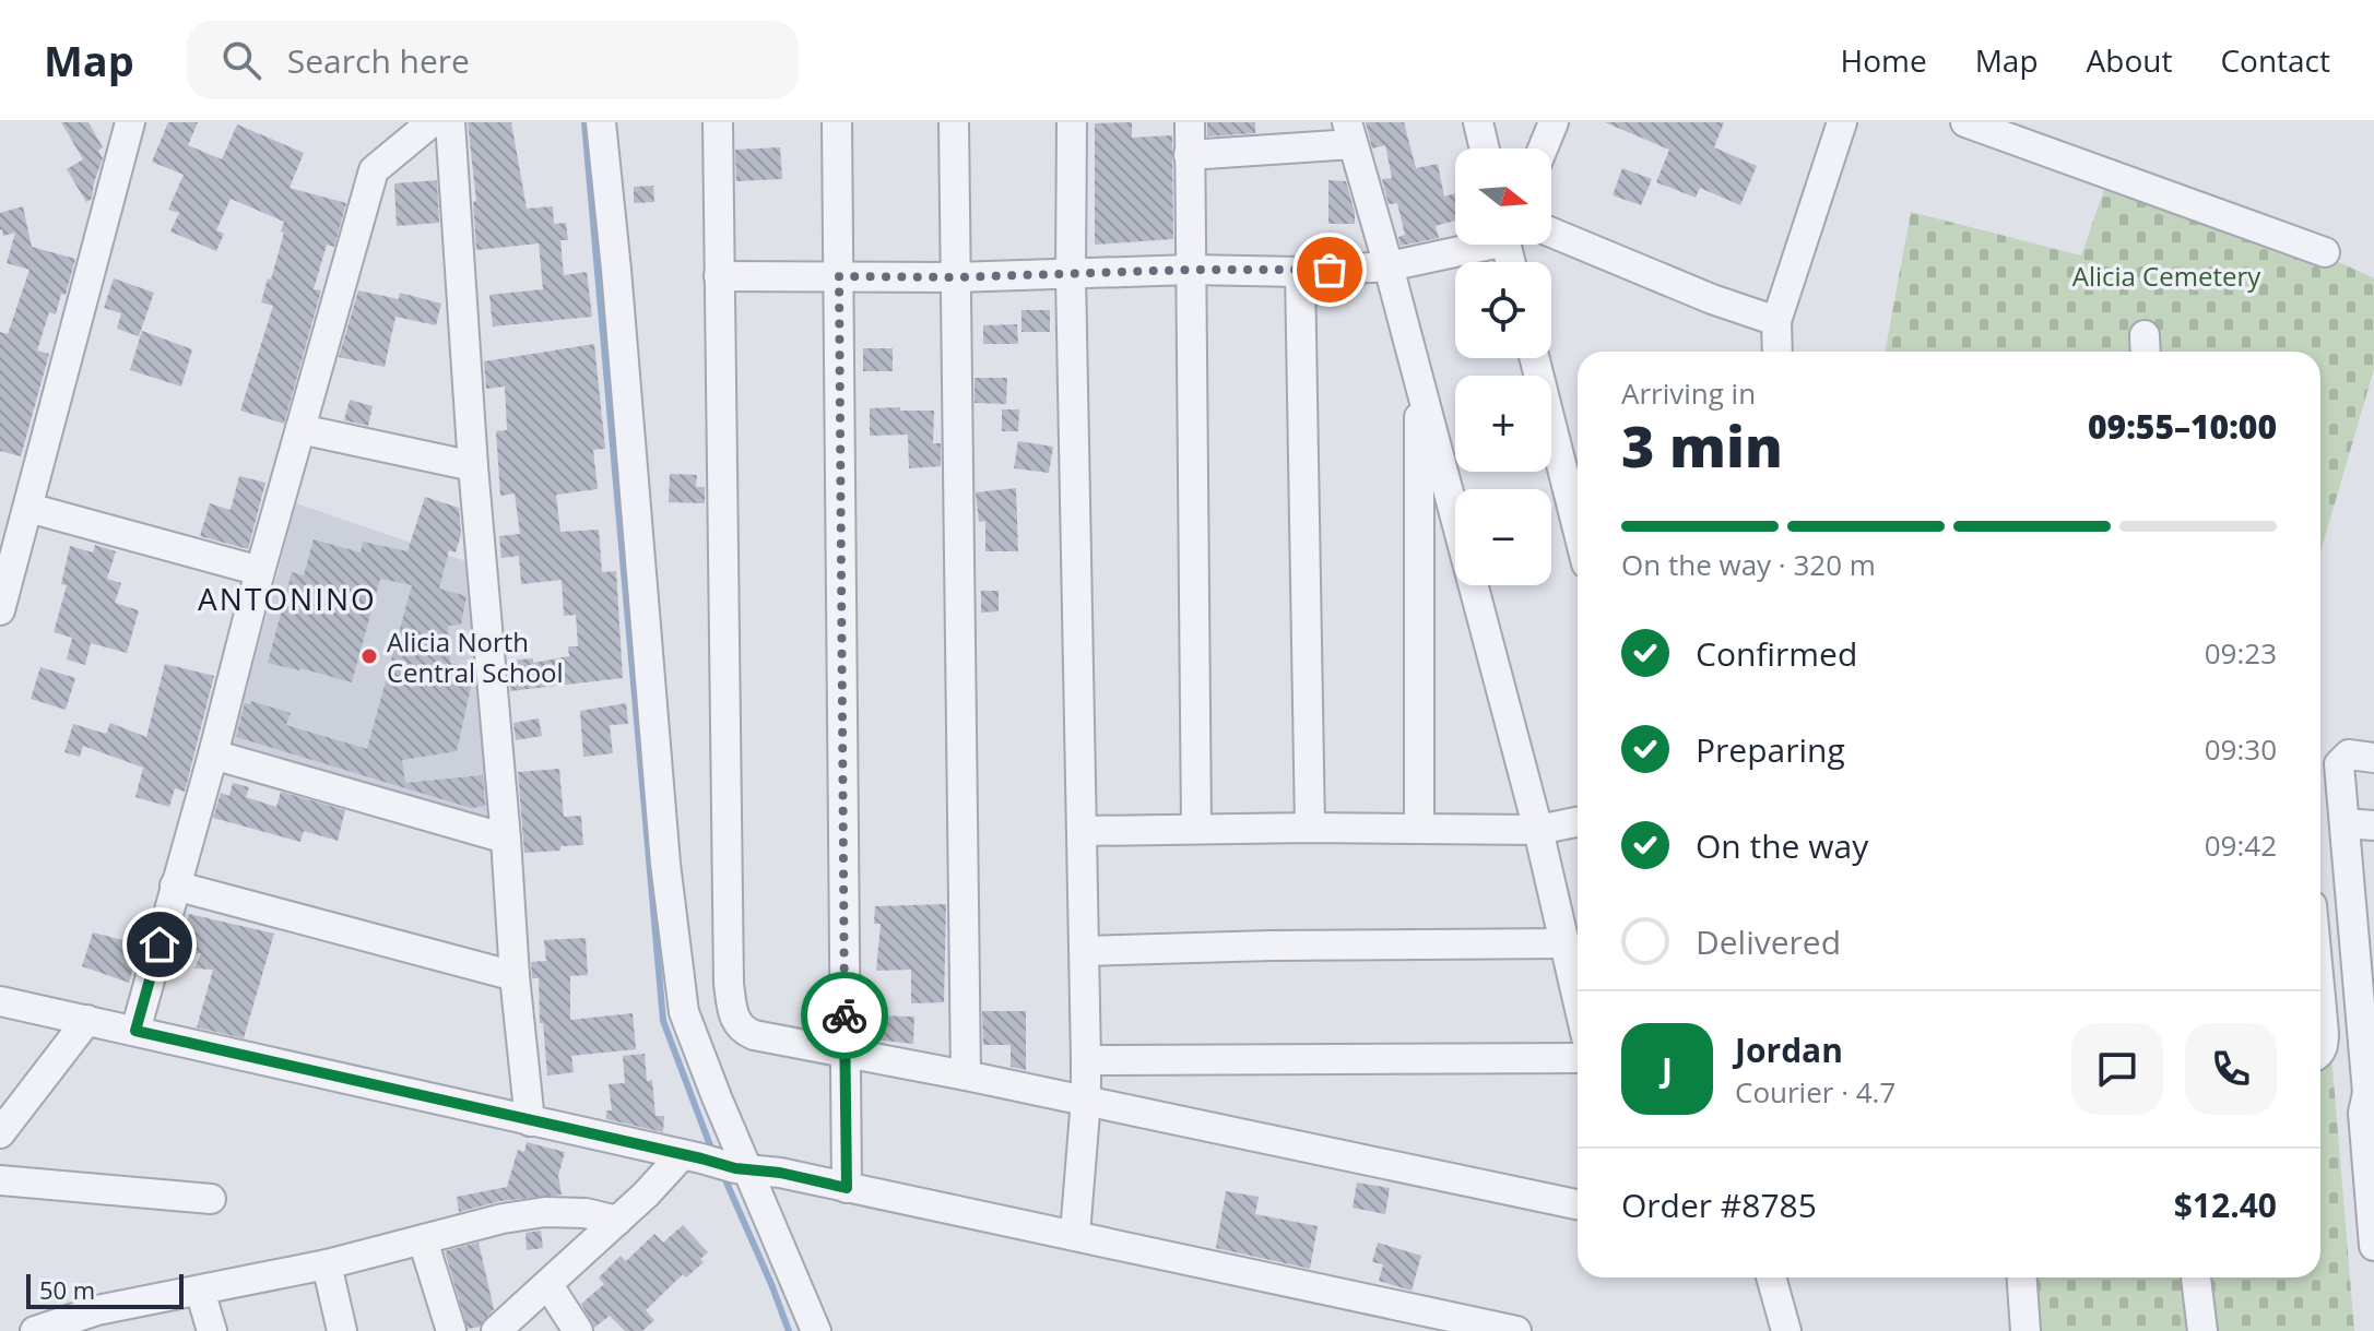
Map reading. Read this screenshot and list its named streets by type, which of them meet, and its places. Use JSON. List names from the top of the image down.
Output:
{
  "districts": ["ANTONINO"],
  "parks": ["Alicia Cemetery"],
  "places": ["Alicia North Central School"],
  "scale_bar": "50 m",
  "north": "right",
  "page": {
    "header": "Map",
    "search": "Search here",
    "nav": [
      "Home",
      "Map",
      "About",
      "Contact"
    ],
    "map_buttons": ["+", "−"],
    "heading": ["3 min", "Arriving in", "09:55–10:00"],
    "panel": [
      "Jordan",
      "Courier · 4.7",
      "Order #8785",
      "$12.40"
    ],
    "bar": "On the way · 320 m",
    "list": [
      ["Confirmed", "09:23"],
      ["Preparing", "09:30"],
      ["On the way", "09:42"],
      "Delivered"
    ],
    "round": "J",
    "scale": "50 m"
  }
}
